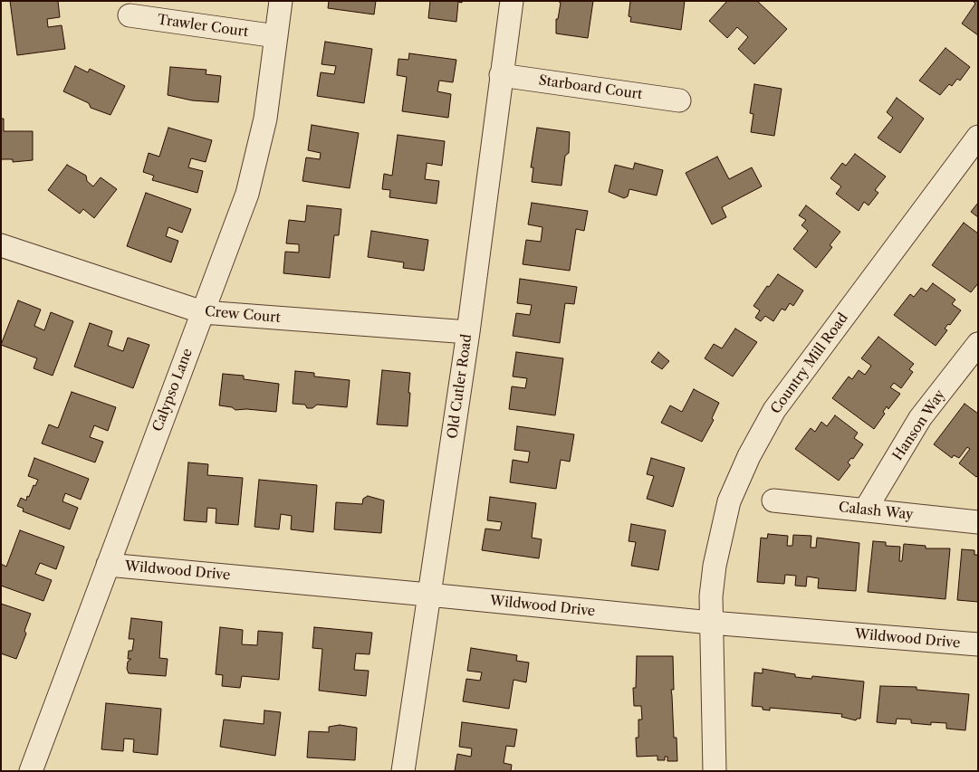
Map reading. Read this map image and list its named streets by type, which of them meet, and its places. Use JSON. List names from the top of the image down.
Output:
{
  "streets": {
    "street": [
      "Trawler Court",
      "Starboard Court",
      "Crew Court",
      "Country Mill Road",
      "Old Cutler Road",
      "Calypso Lane",
      "Hanson Way",
      "Calash Way",
      "Wildwood Drive"
    ]
  },
  "crossings": [
    ["Trawler Court", "Calypso Lane"],
    ["Starboard Court", "Old Cutler Road"],
    ["Crew Court", "Old Cutler Road"],
    ["Crew Court", "Calypso Lane"],
    ["Country Mill Road", "Wildwood Drive"],
    ["Old Cutler Road", "Wildwood Drive"],
    ["Calypso Lane", "Wildwood Drive"],
    ["Hanson Way", "Calash Way"]
  ]
}
